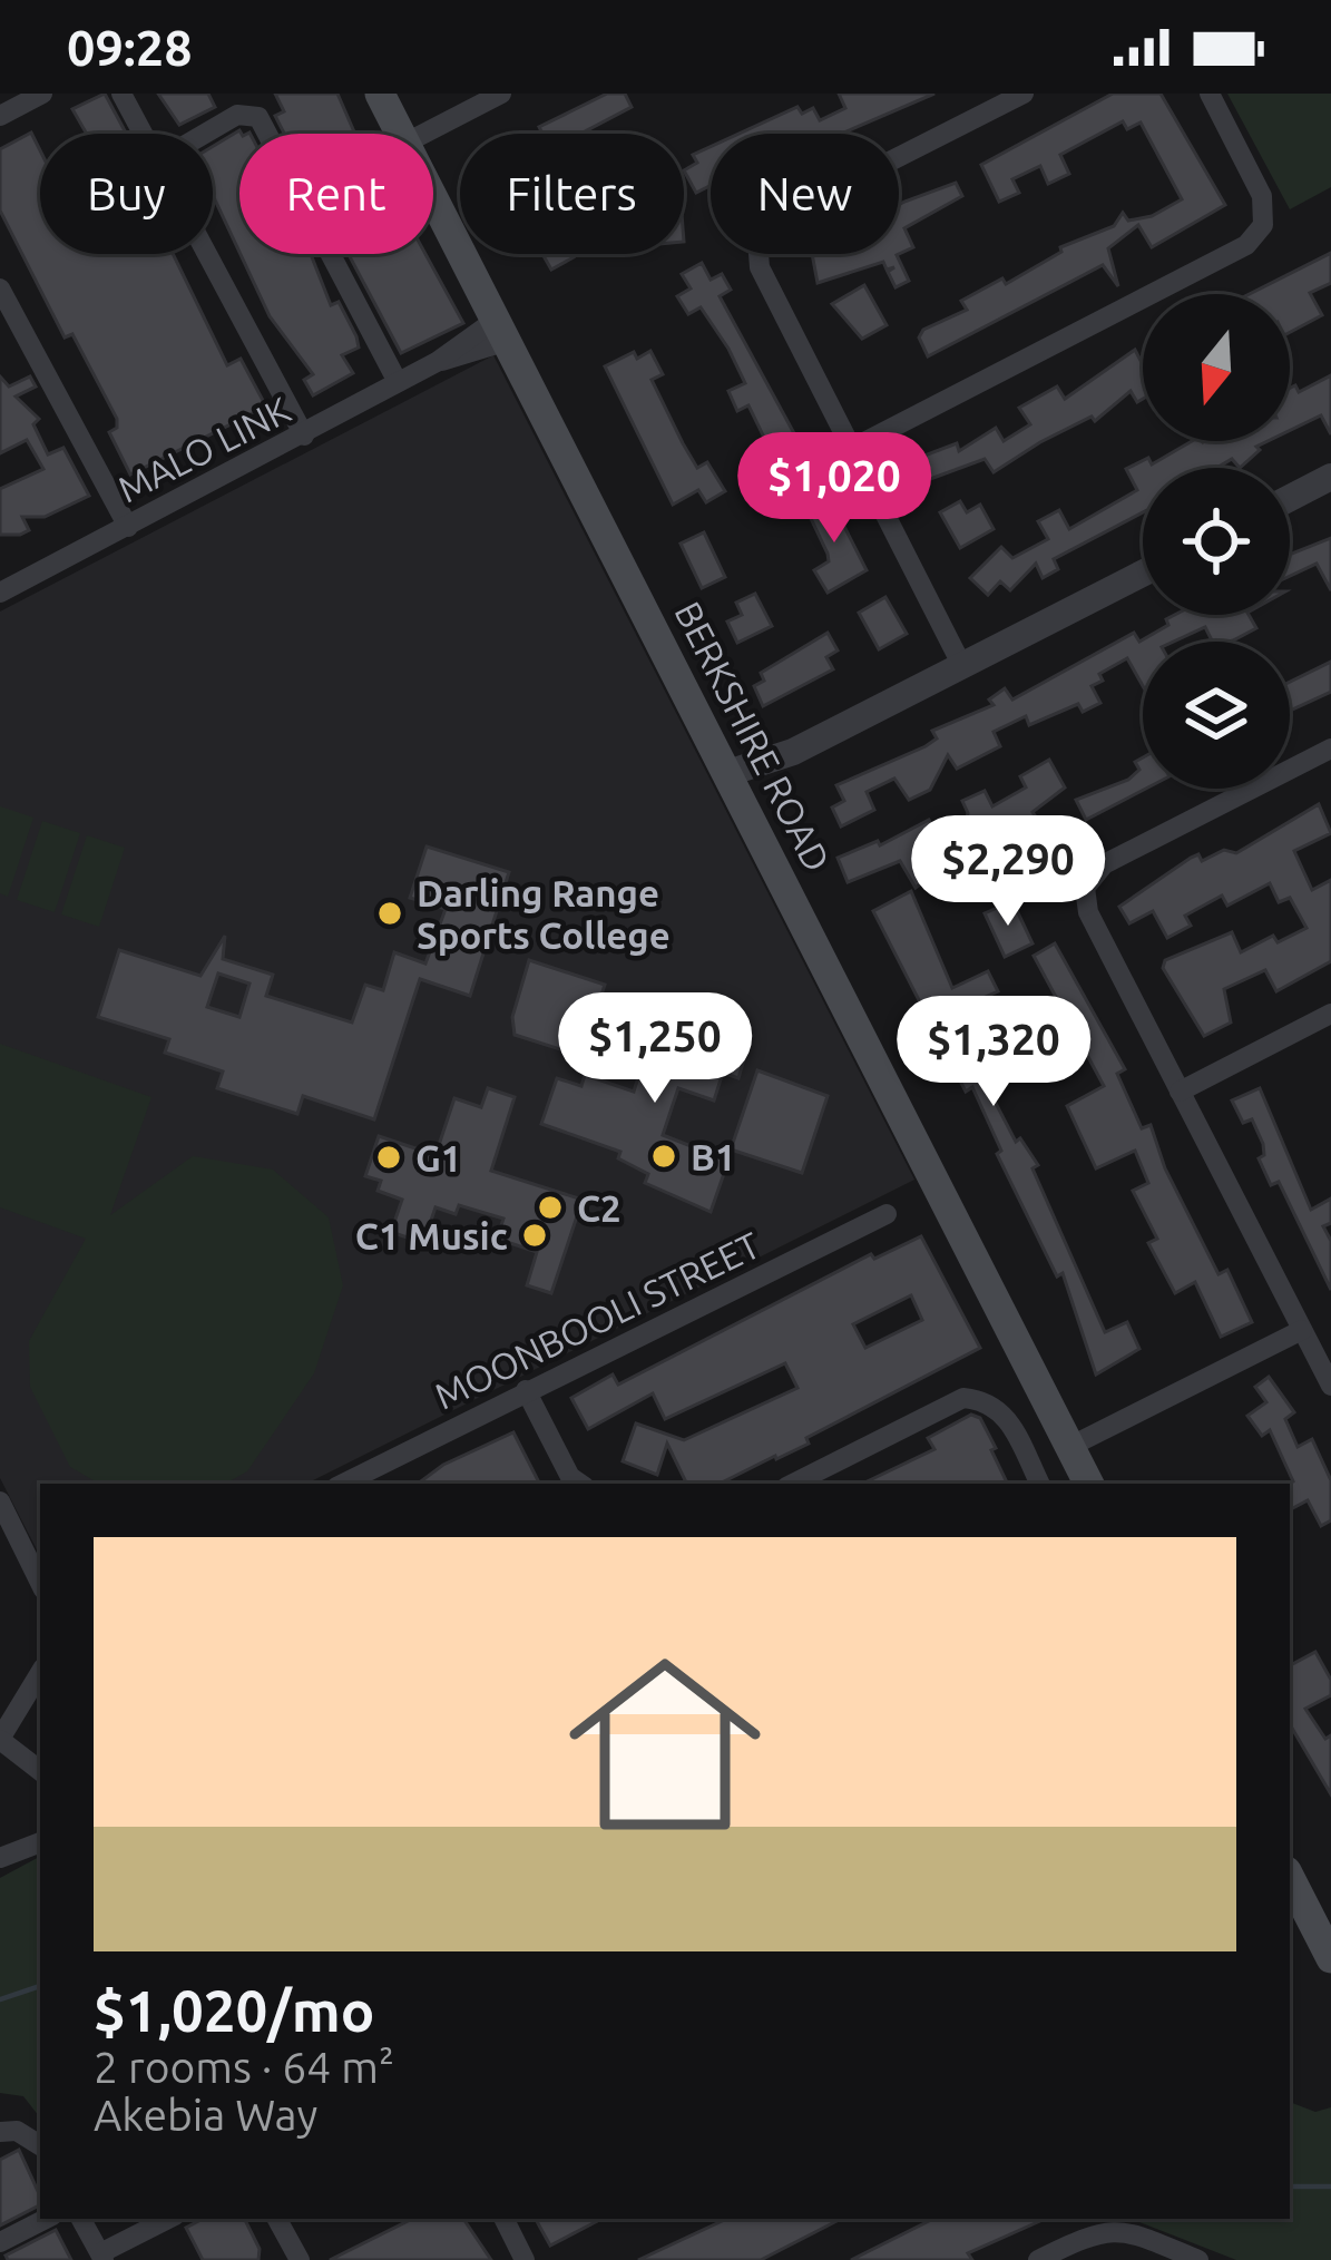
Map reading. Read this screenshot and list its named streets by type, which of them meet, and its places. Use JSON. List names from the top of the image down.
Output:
{
  "streets": {
    "main road": ["BERKSHIRE ROAD"],
    "street": ["MALO LINK", "MOONBOOLI STREET"]
  },
  "crossings": [
    ["MALO LINK", "BERKSHIRE ROAD"]
  ],
  "places": [
    "Darling Range Sports College",
    "B1",
    "G1",
    "C2",
    "C1 Music"
  ],
  "north": "bottom",
  "page": {
    "status": "09:28",
    "chip": [
      "Buy",
      "Rent",
      "Filters",
      "New"
    ],
    "price": [
      "$1,020",
      "$2,290",
      "$1,250",
      "$1,320"
    ],
    "list": [
      {
        "name": "$1,020/mo",
        "note": "2 rooms · 64 m² · Akebia Way"
      }
    ]
  }
}
